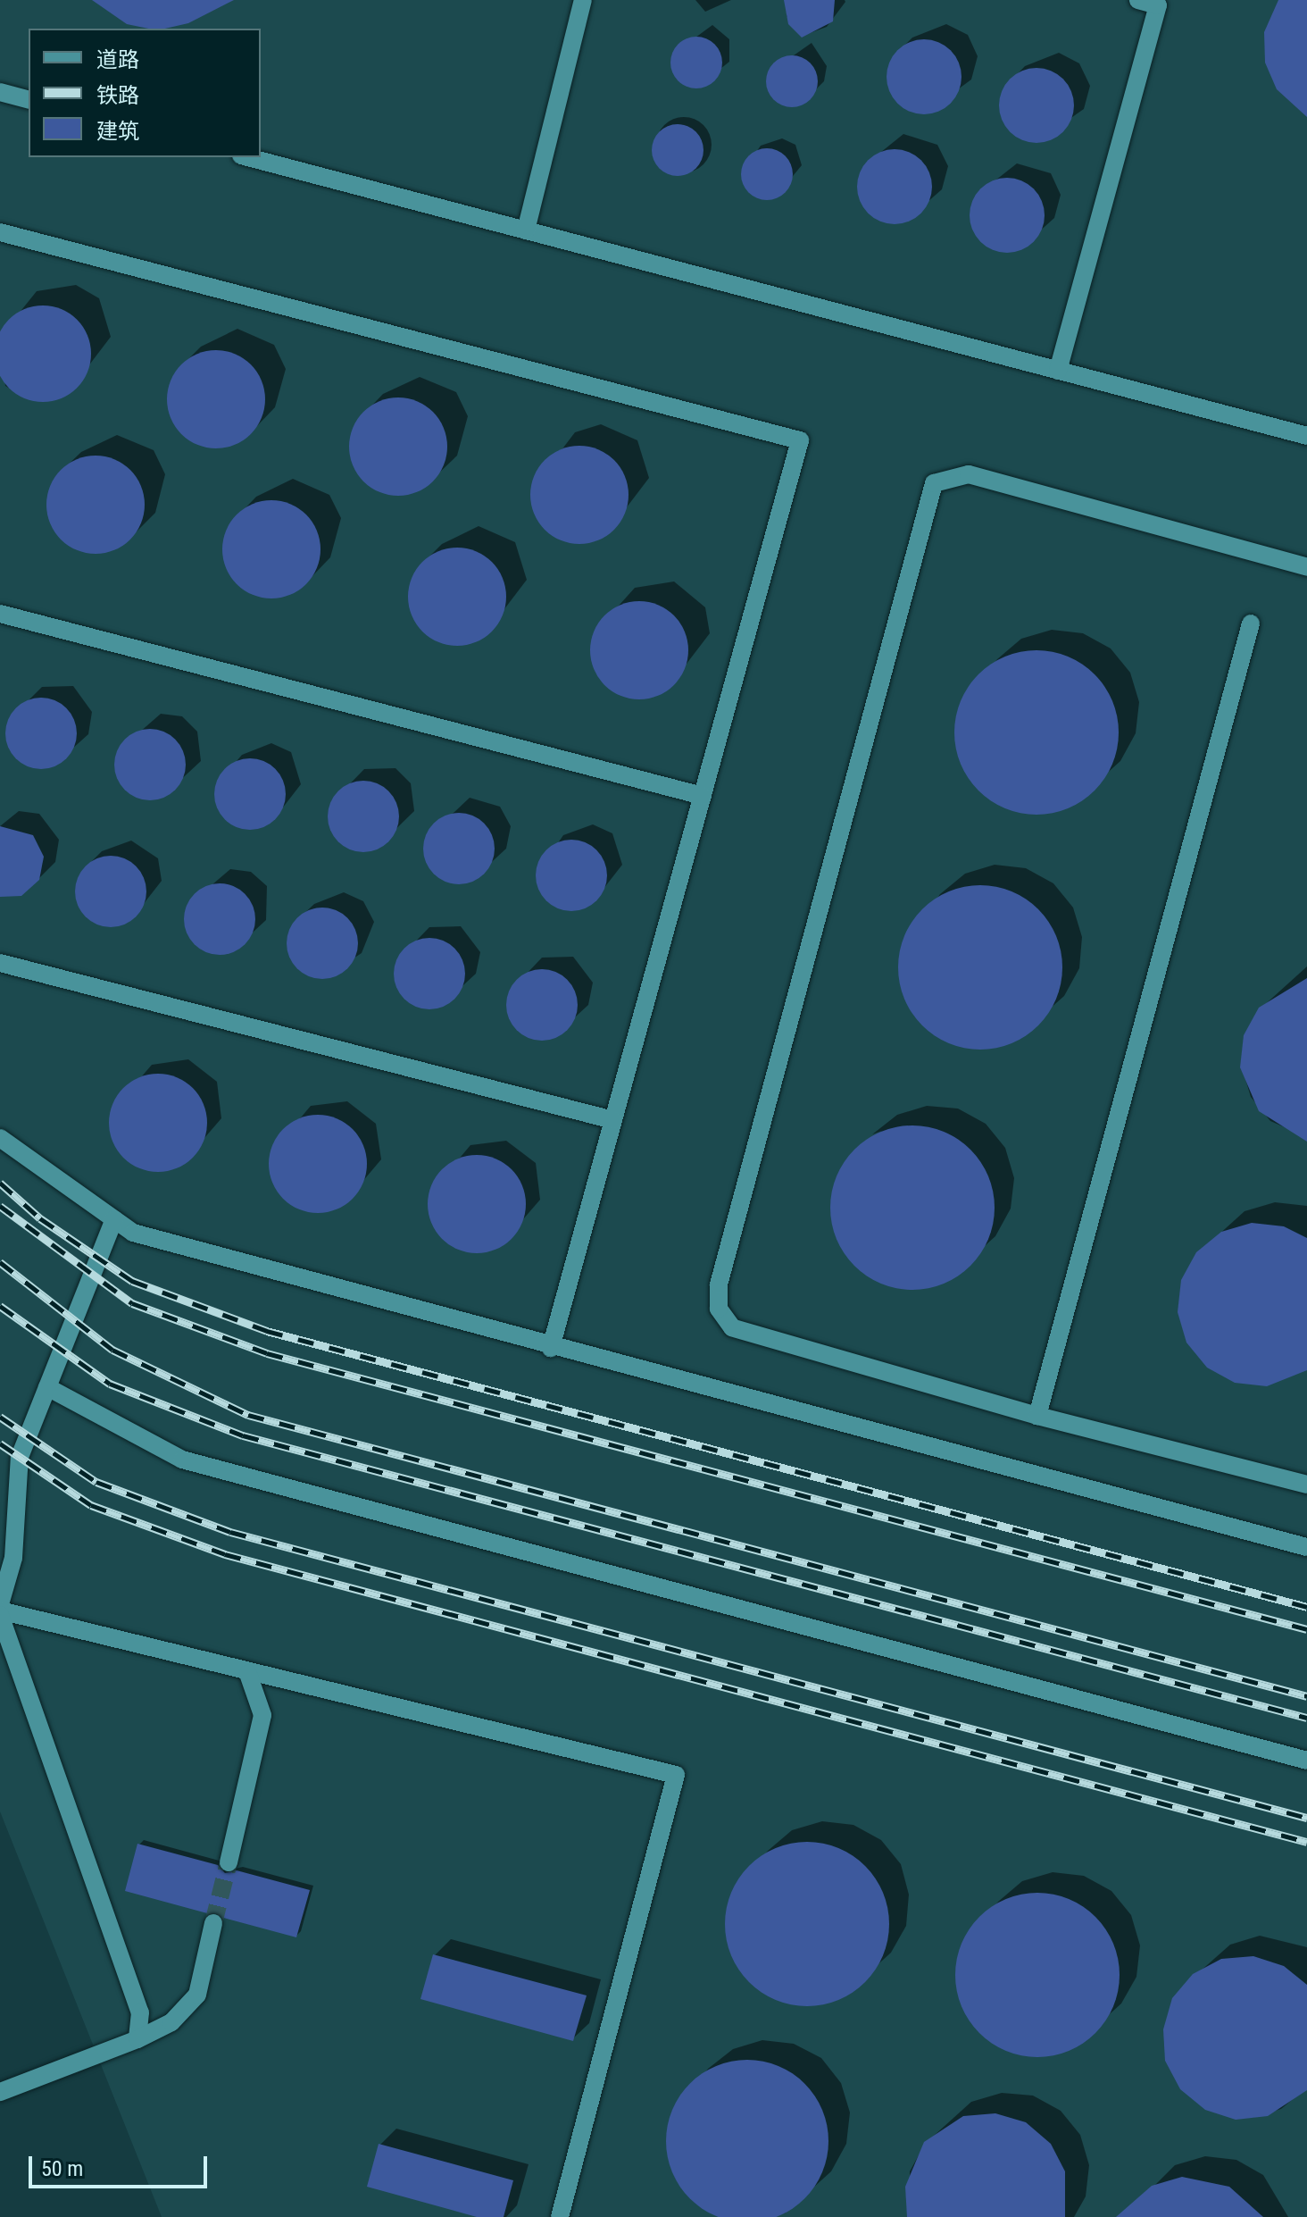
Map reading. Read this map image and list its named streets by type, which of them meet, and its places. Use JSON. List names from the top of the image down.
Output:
{
  "legend": ["道路", "铁路", "建筑"],
  "scale_bar": "50 m"
}
